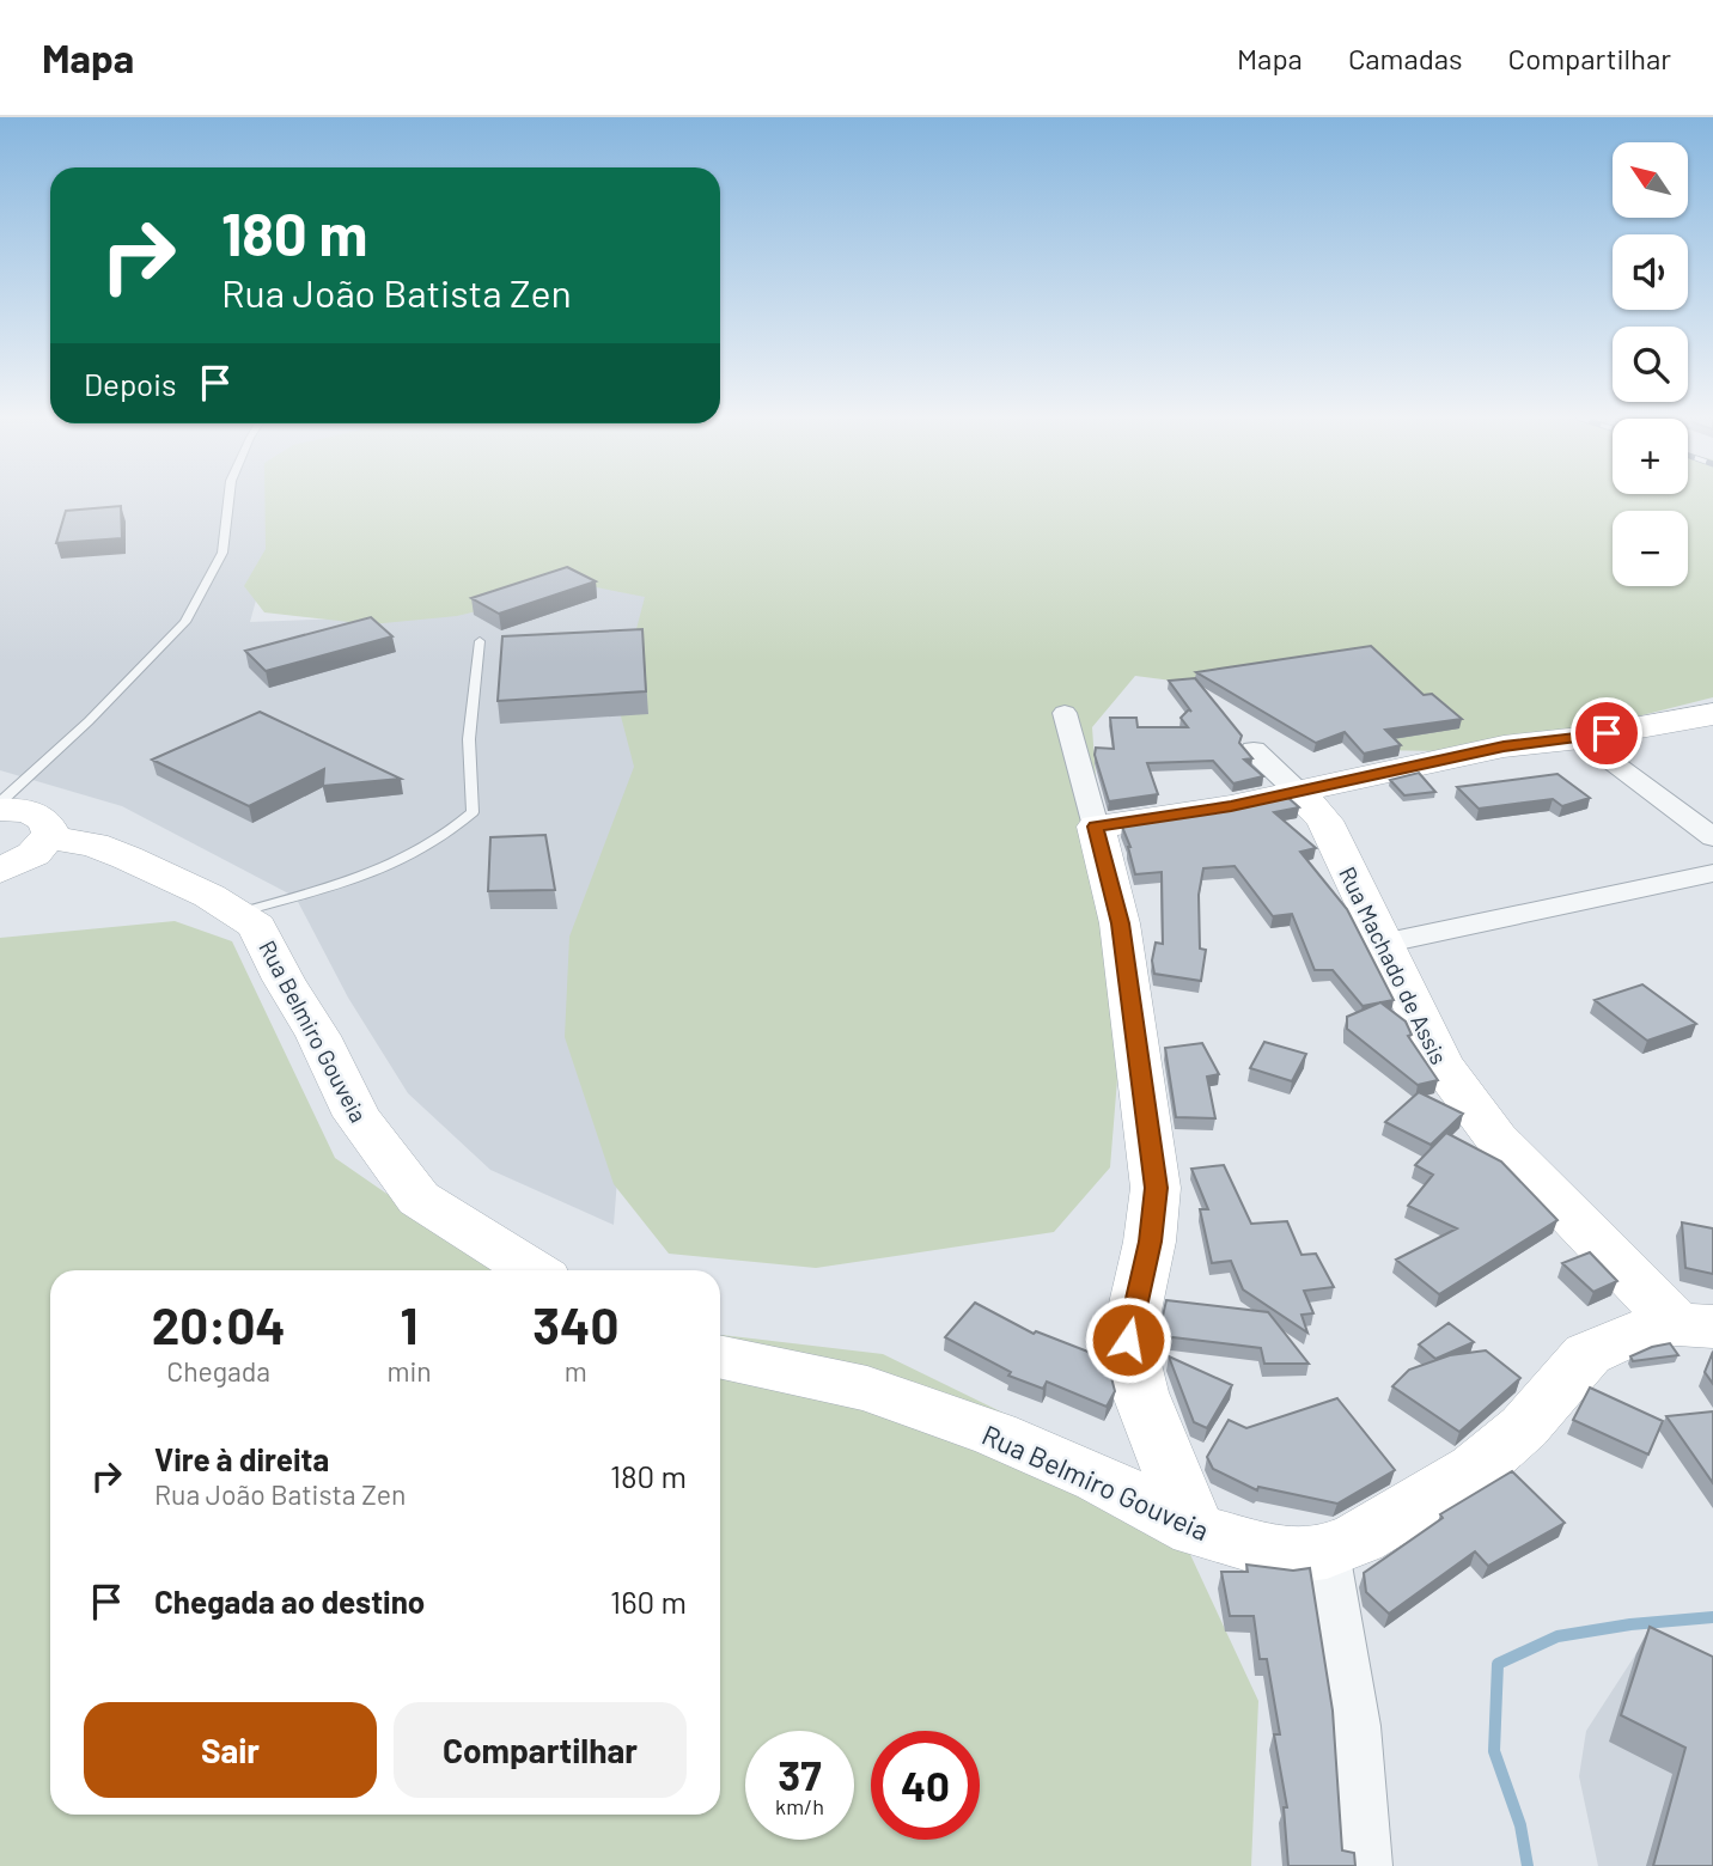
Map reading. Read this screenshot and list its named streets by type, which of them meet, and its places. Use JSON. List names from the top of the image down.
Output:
{
  "streets": {
    "street": ["Rua Machado de Assis", "Rua Belmiro Gouveia"]
  },
  "crossings": [
    ["Rua Machado de Assis", "Rua Belmiro Gouveia"]
  ],
  "north": "top left",
  "page": {
    "header": "Mapa",
    "nav": ["Mapa", "Camadas", "Compartilhar"],
    "map_buttons": ["+", "−"],
    "turn": ["180 m", "Rua João Batista Zen"],
    "then": "Depois",
    "eta": [
      "20:04",
      "Chegada",
      "1",
      "min",
      "340",
      "m"
    ],
    "list": [
      {
        "name": "Vire à direita",
        "note": "Rua João Batista Zen",
        "value": "180 m"
      },
      {
        "name": "Chegada ao destino",
        "value": "160 m"
      }
    ],
    "buttons": ["Sair", "Compartilhar"],
    "speed": "37 km/h",
    "limit": "40"
  }
}
